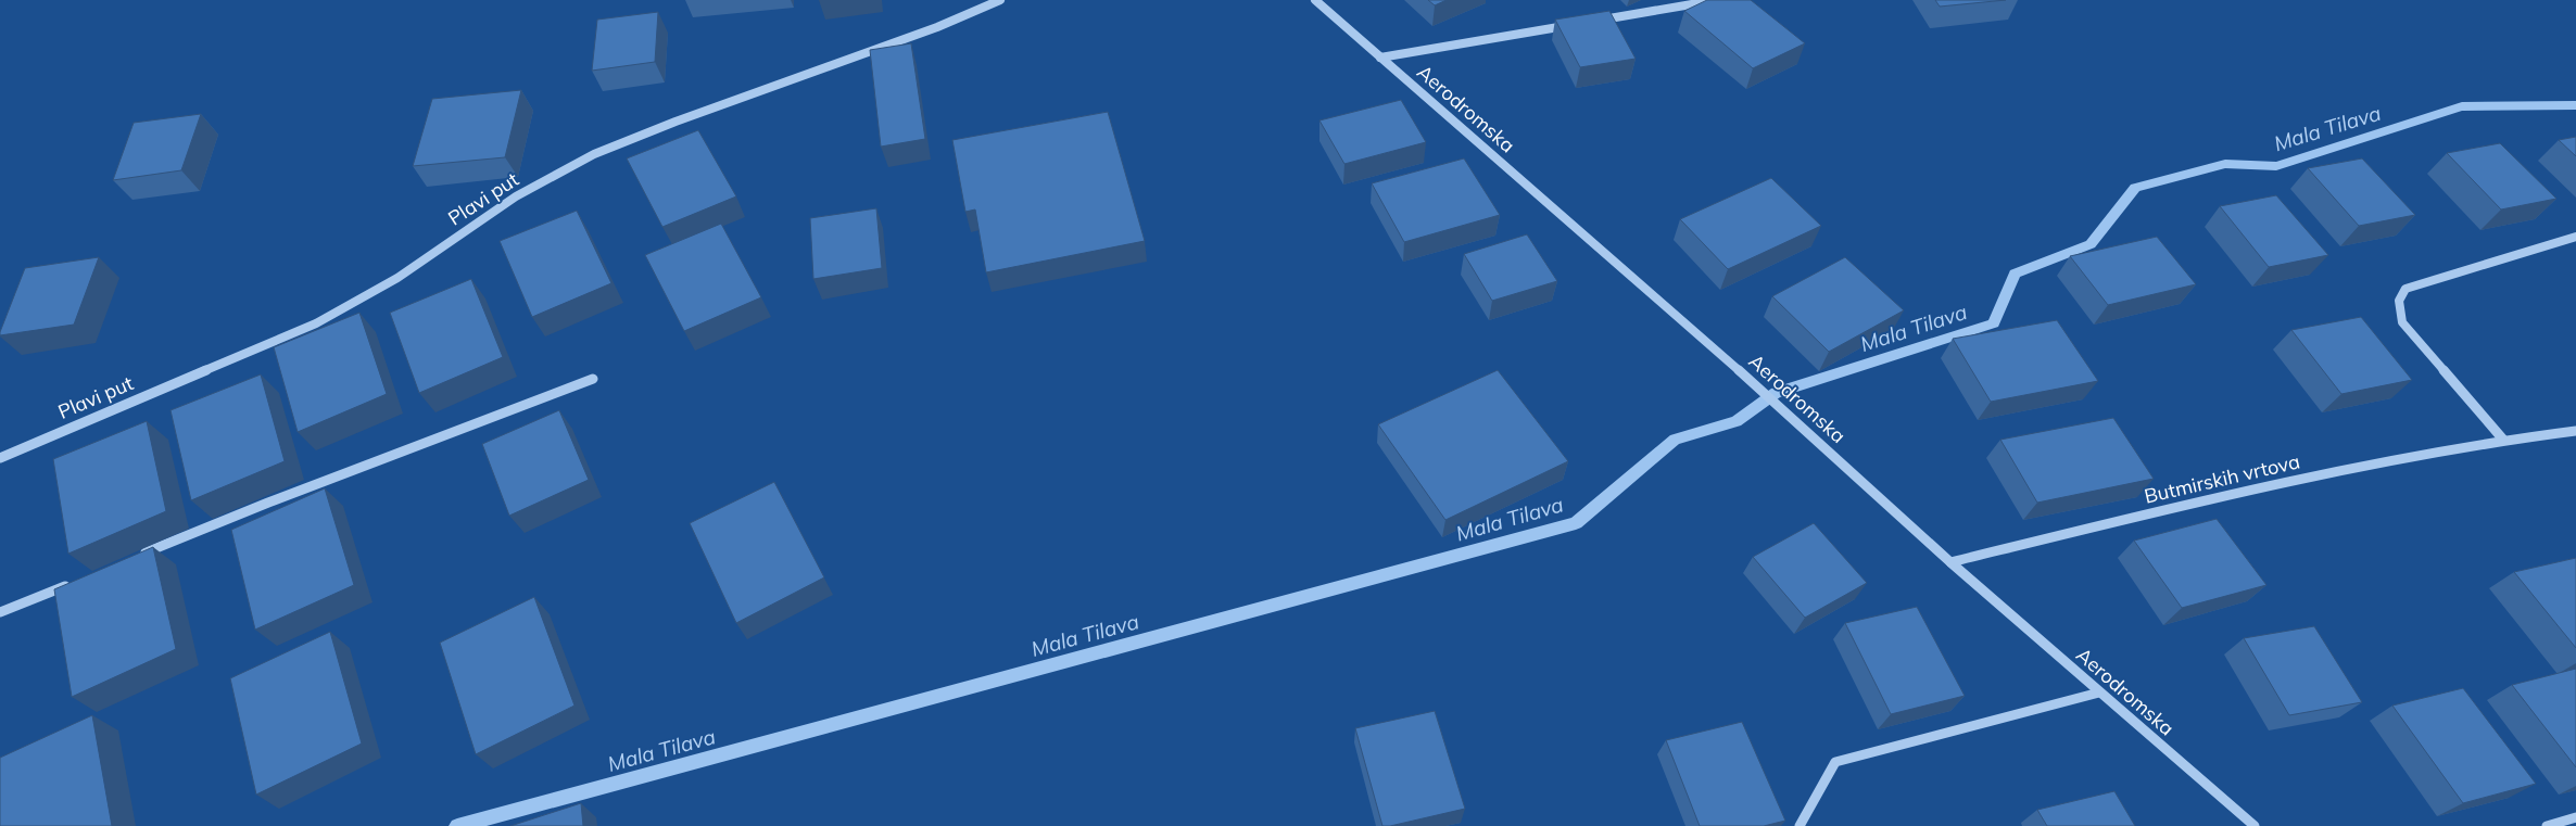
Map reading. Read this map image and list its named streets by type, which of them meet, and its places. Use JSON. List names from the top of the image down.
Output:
{
  "streets": {
    "street": ["Aerodromska", "Plavi put", "Butmirskih vrtova"]
  },
  "crossings": [
    ["Aerodromska", "Butmirskih vrtova"]
  ],
  "water": ["Mala Tilava"]
}
